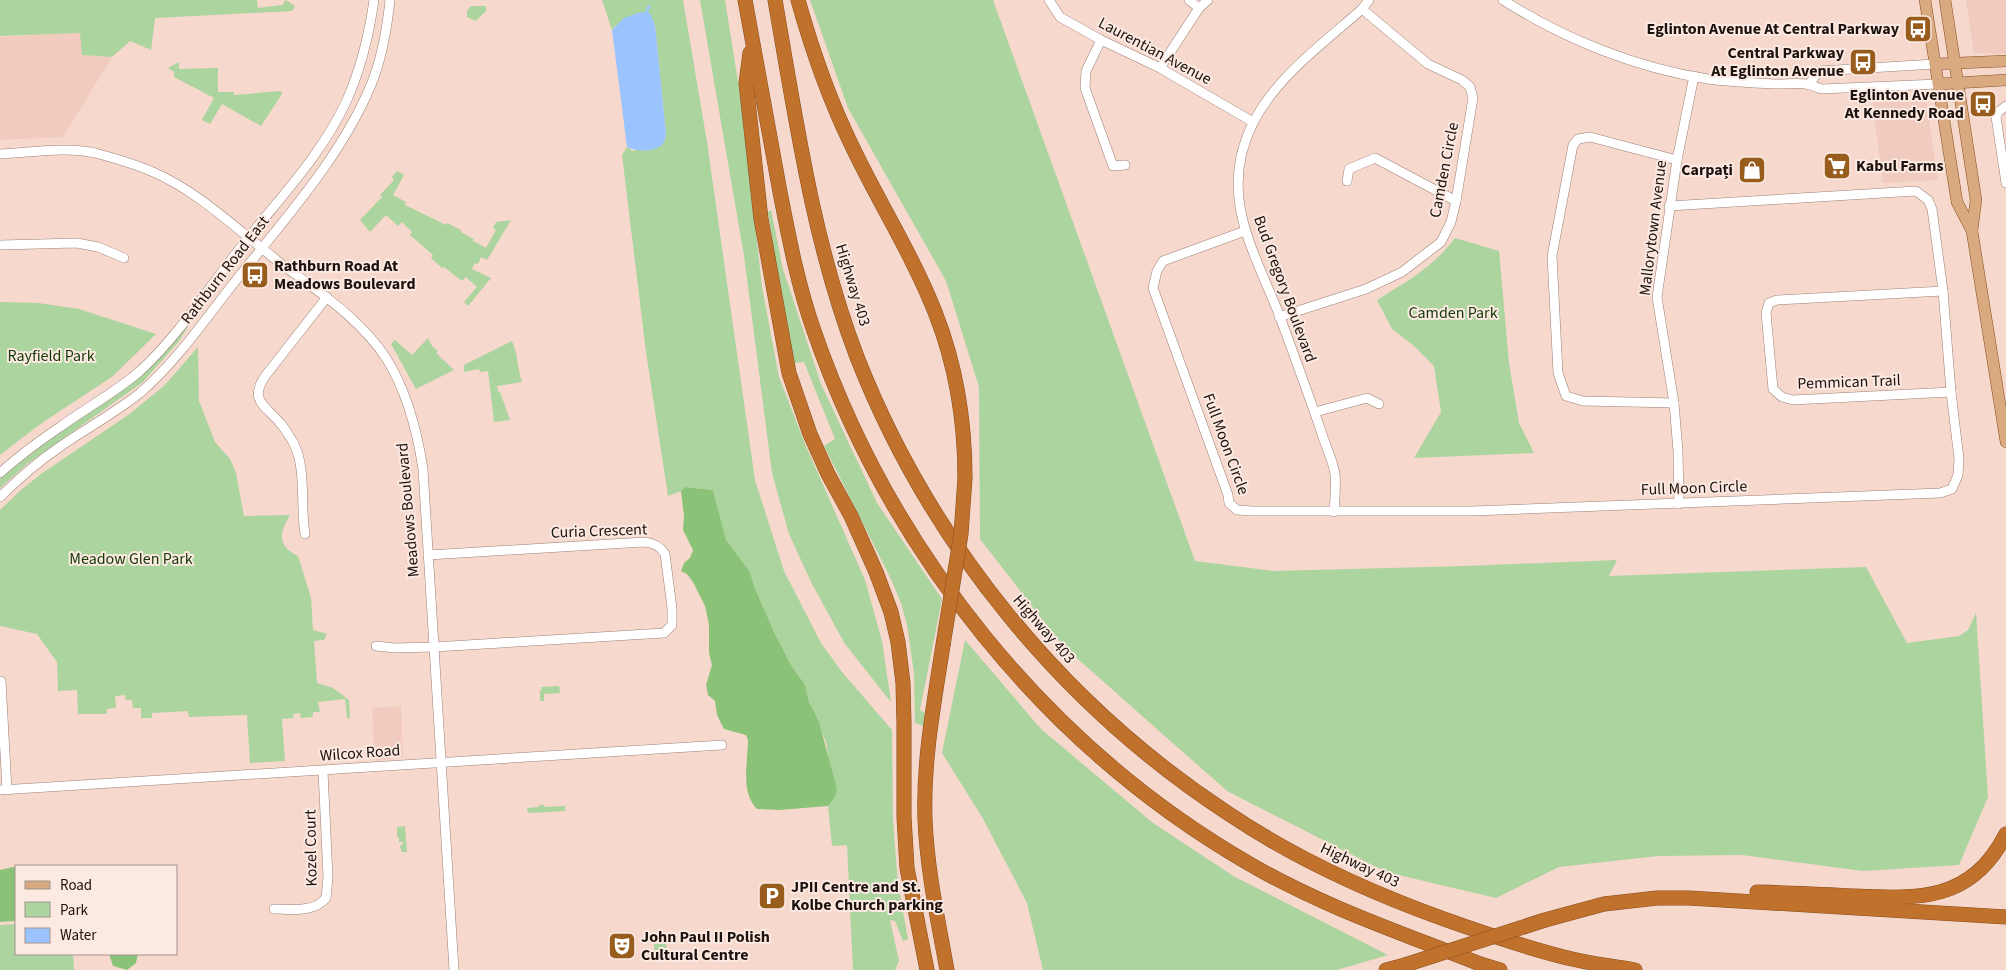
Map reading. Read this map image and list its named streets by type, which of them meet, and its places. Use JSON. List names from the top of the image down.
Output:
{
  "streets": {
    "highway": ["Highway 403"],
    "street": [
      "Laurentian Avenue",
      "Camden Circle",
      "Mallorytown Avenue",
      "Rathburn Road East",
      "Bud Gregory Boulevard",
      "Pemmican Trail",
      "Full Moon Circle",
      "Meadows Boulevard",
      "Curia Crescent",
      "Wilcox Road",
      "Kozel Court"
    ]
  },
  "crossings": [
    ["Laurentian Avenue", "Bud Gregory Boulevard"],
    ["Camden Circle", "Bud Gregory Boulevard"],
    ["Mallorytown Avenue", "Full Moon Circle"],
    ["Rathburn Road East", "Meadows Boulevard"],
    ["Bud Gregory Boulevard", "Full Moon Circle"],
    ["Pemmican Trail", "Full Moon Circle"],
    ["Meadows Boulevard", "Curia Crescent"],
    ["Meadows Boulevard", "Wilcox Road"],
    ["Wilcox Road", "Kozel Court"]
  ],
  "parks": ["Camden Park", "Rayfield Park", "Meadow Glen Park"],
  "places": {
    "bus stop": [
      "Eglinton Avenue At Central Parkway",
      "Central Parkway At Eglinton Avenue",
      "Eglinton Avenue At Kennedy Road",
      "Rathburn Road At Meadows Boulevard"
    ],
    "supermarket": ["Kabul Farms"],
    "shop": ["Carpați"],
    "parking": ["JPII Centre and St. Kolbe Church parking"],
    "theatre": ["John Paul II Polish Cultural Centre"]
  },
  "legend": ["Road", "Park", "Water"]
}
